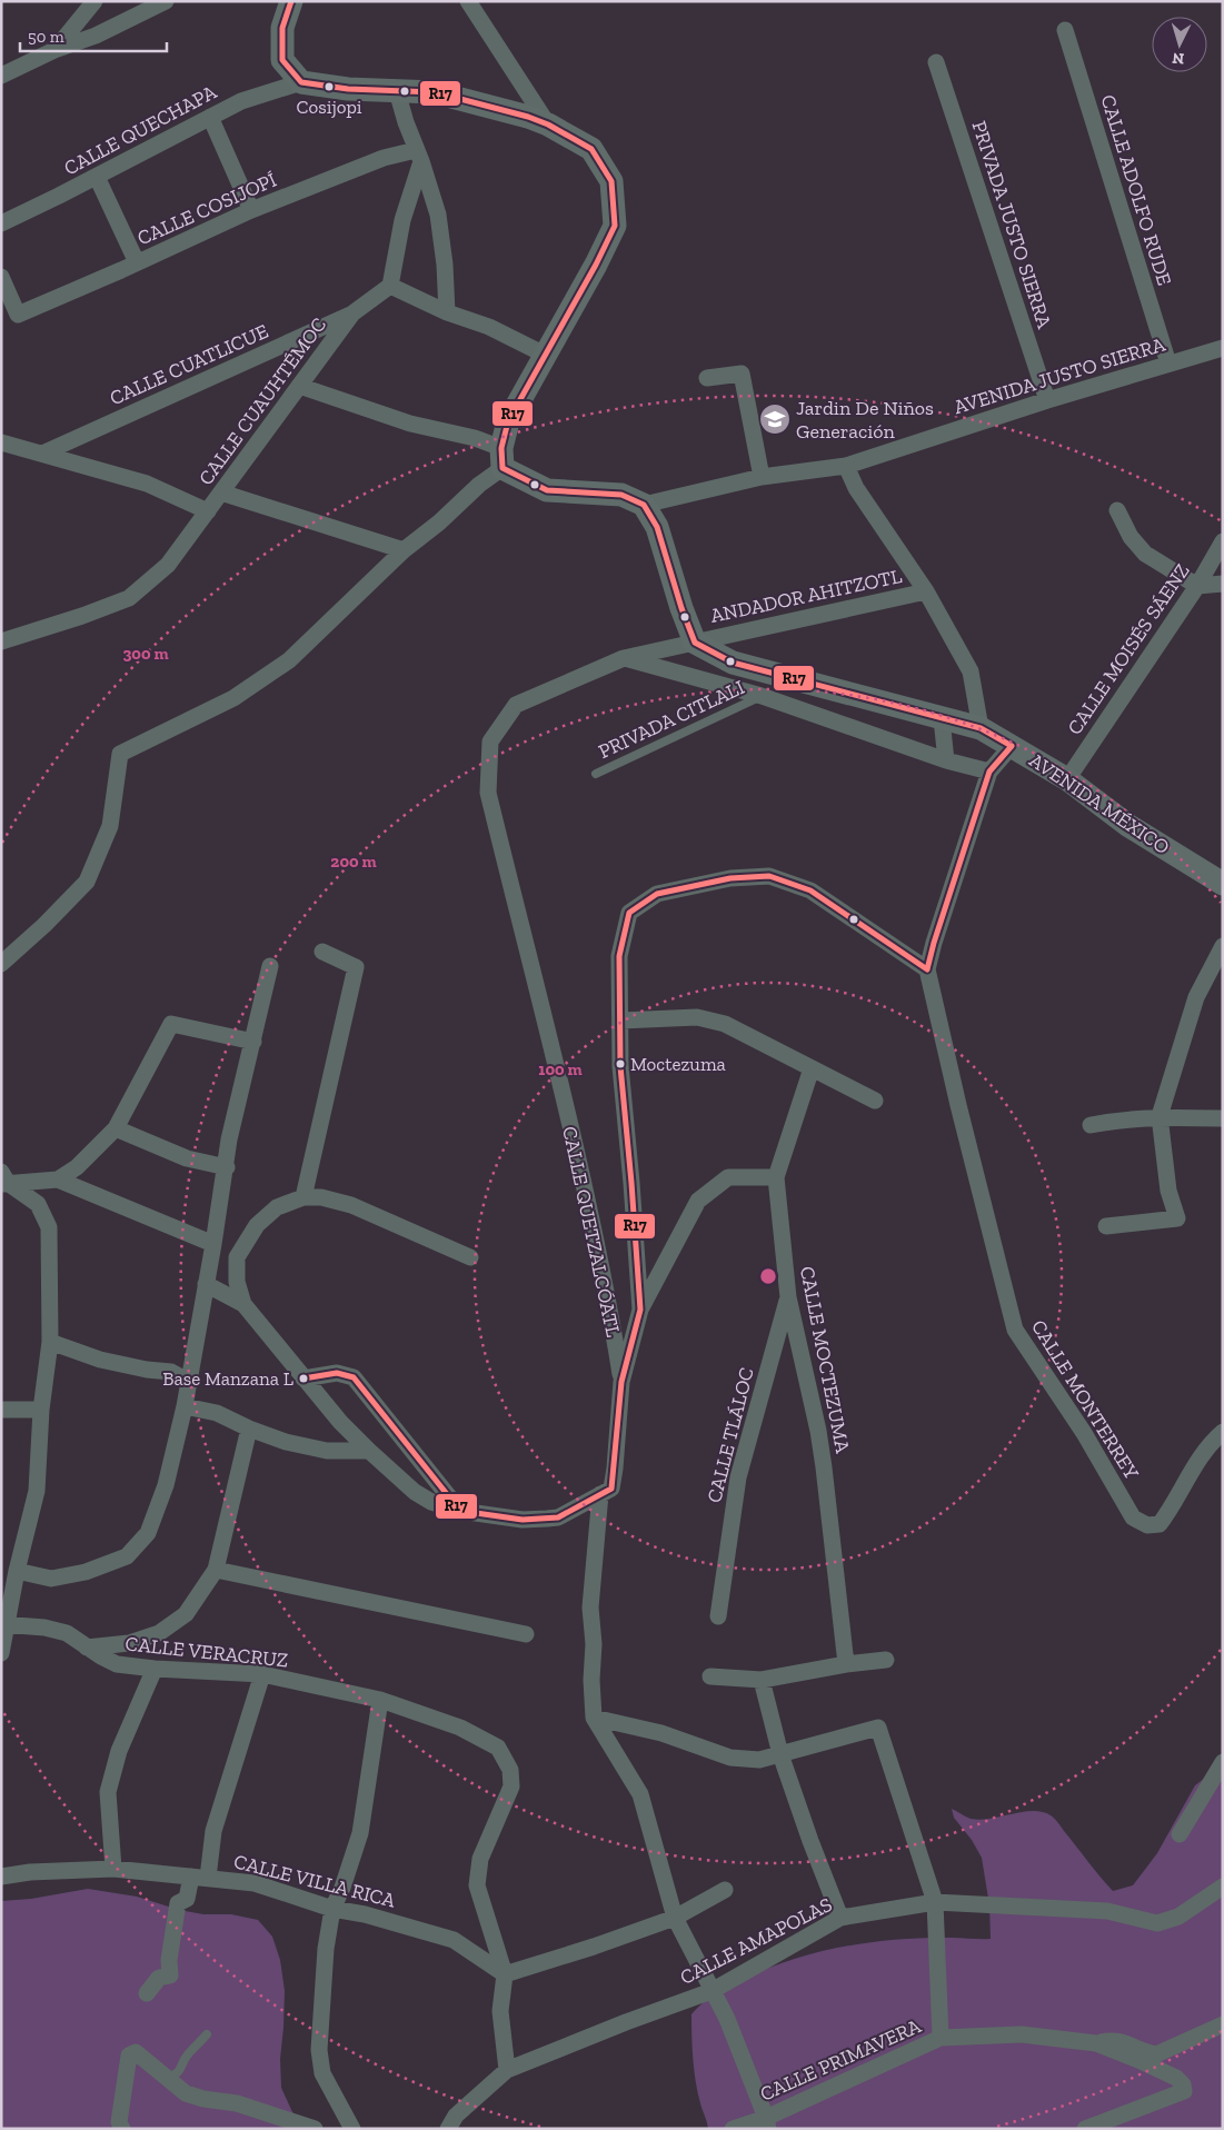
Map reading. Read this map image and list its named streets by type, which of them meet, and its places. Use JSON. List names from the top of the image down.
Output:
{
  "streets": {
    "street": [
      "CALLE QUECHAPA",
      "CALLE ADOLFO RUDE",
      "CALLE COSIJOPÍ",
      "PRIVADA JUSTO SIERRA",
      "CALLE CUATLICUE",
      "AVENIDA JUSTO SIERRA",
      "CALLE CUAUHTÉMOC",
      "ANDADOR AHITZOTL",
      "CALLE MOISÉS SÁENZ",
      "AVENIDA MÉXICO",
      "CALLE QUETZALCÓATL",
      "CALLE MOCTEZUMA",
      "CALLE MONTERREY",
      "CALLE TLÁLOC",
      "CALLE VERACRUZ",
      "CALLE VILLA RICA",
      "CALLE AMAPOLAS",
      "CALLE PRIMAVERA"
    ],
    "lane": ["PRIVADA CITLALI"]
  },
  "crossings": [
    ["CALLE ADOLFO RUDE", "AVENIDA JUSTO SIERRA"],
    ["PRIVADA JUSTO SIERRA", "AVENIDA JUSTO SIERRA"],
    ["CALLE CUATLICUE", "CALLE CUAUHTÉMOC"],
    ["ANDADOR AHITZOTL", "CALLE QUETZALCÓATL"],
    ["CALLE MOISÉS SÁENZ", "AVENIDA MÉXICO"],
    ["CALLE QUETZALCÓATL", "CALLE MONTERREY"],
    ["CALLE MOCTEZUMA", "CALLE TLÁLOC"],
    ["CALLE VERACRUZ", "CALLE VILLA RICA"]
  ],
  "places": {
    "other": ["Cosijopi", "Moctezuma", "Base Manzana L"],
    "school or university": ["Jardin De Niños Generación"]
  },
  "lines": ["transit line R17"],
  "scale_bar": "50 m",
  "north": "bottom",
  "rings": ["300 m", "200 m", "100 m"]
}
